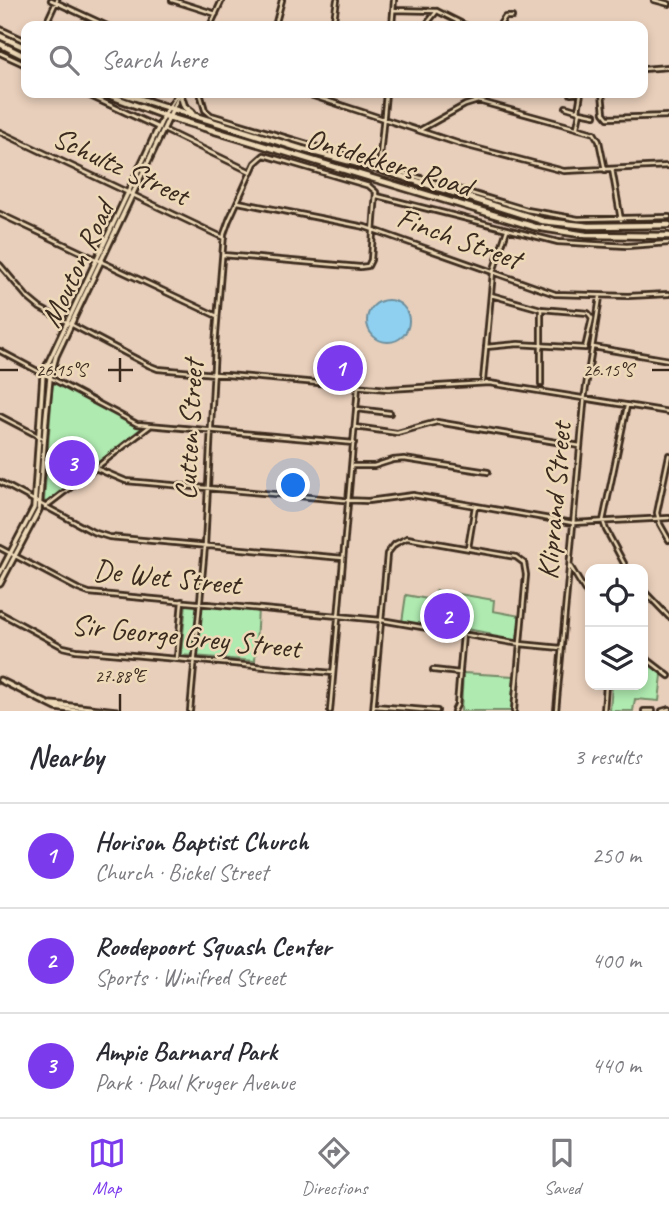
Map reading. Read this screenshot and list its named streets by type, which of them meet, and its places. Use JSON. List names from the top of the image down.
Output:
{
  "streets": {
    "main road": ["Ontdekkers Road", "Mouton Road"],
    "street": [
      "Schultz Street",
      "Finch Street",
      "Cutten Street",
      "Kliprand Street",
      "De Wet Street",
      "Sir George Grey Street"
    ]
  },
  "crossings": [
    ["Ontdekkers Road", "Mouton Road"],
    ["Ontdekkers Road", "Cutten Street"],
    ["Schultz Street", "Mouton Road"],
    ["Schultz Street", "Cutten Street"],
    ["Finch Street", "Cutten Street"],
    ["Finch Street", "Kliprand Street"],
    ["Cutten Street", "De Wet Street"],
    ["Cutten Street", "Sir George Grey Street"],
    ["Kliprand Street", "De Wet Street"]
  ],
  "page": {
    "search": "Search here",
    "pins": ["1", "3", "2"],
    "heading": ["Nearby", "3 results"],
    "list": [
      {
        "mark": "1",
        "name": "Horison Baptist Church",
        "note": "Church · Bickel Street",
        "value": "250 m"
      },
      {
        "mark": "2",
        "name": "Roodepoort Squash Center",
        "note": "Sports · Winifred Street",
        "value": "400 m"
      },
      {
        "mark": "3",
        "name": "Ampie Barnard Park",
        "note": "Park · Paul Kruger Avenue",
        "value": "440 m"
      }
    ],
    "nav": ["Map", "Directions", "Saved"]
  },
  "coordinates": ["26.15°S", "27.88°E"]
}
